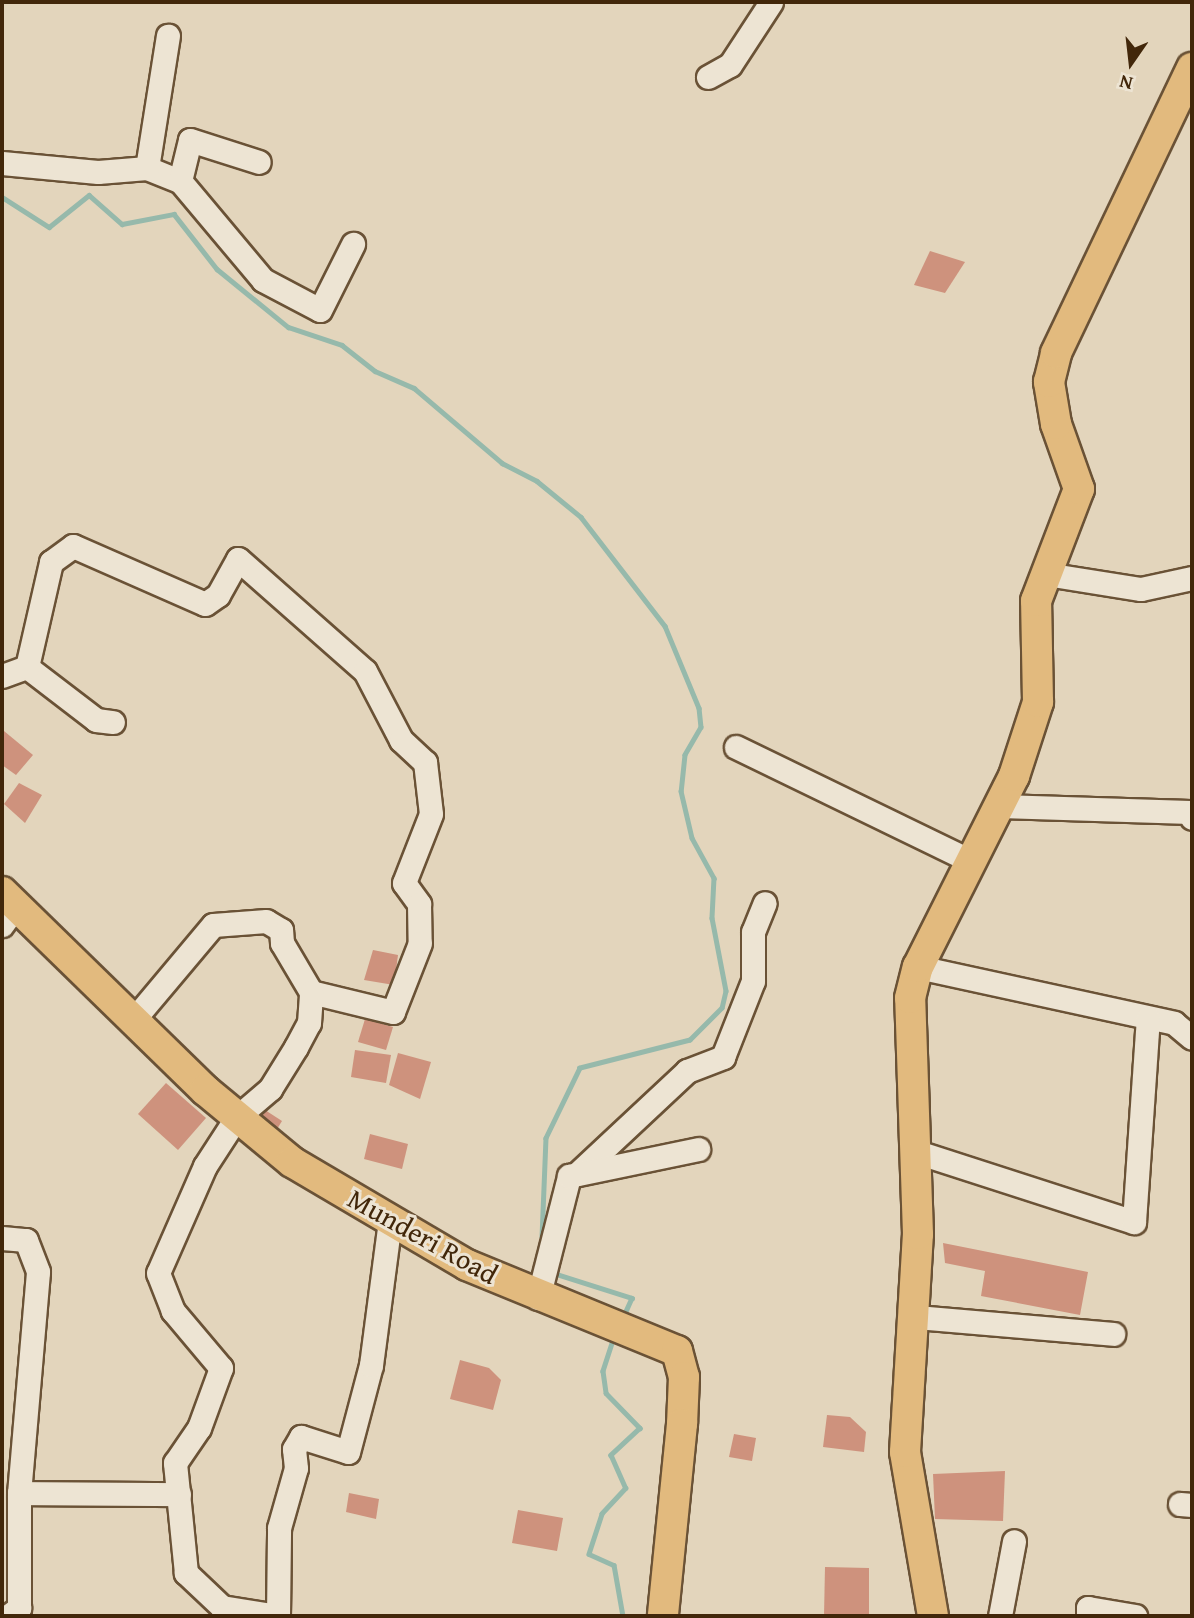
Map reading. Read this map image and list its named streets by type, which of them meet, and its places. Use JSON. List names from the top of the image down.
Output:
{
  "streets": {
    "main road": ["Munderi Road"]
  },
  "north": "bottom"
}
